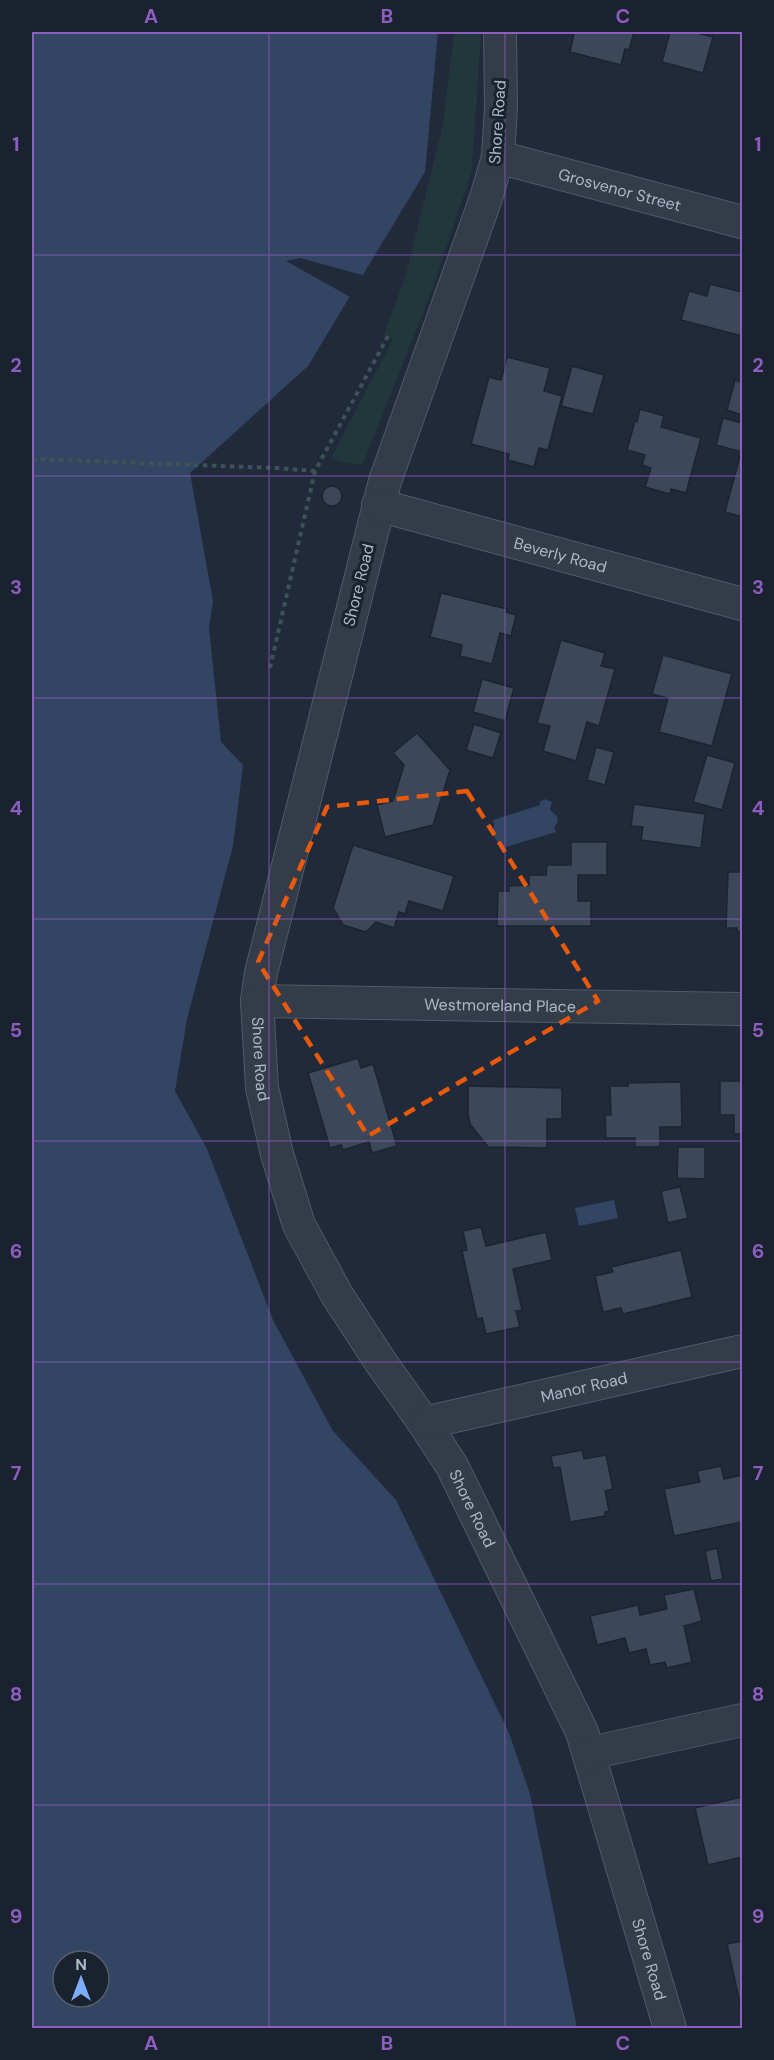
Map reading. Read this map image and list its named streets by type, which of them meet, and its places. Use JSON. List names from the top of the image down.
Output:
{
  "streets": {
    "street": [
      "Shore Road",
      "Grosvenor Street",
      "Beverly Road",
      "Westmoreland Place",
      "Manor Road"
    ]
  },
  "crossings": [
    ["Shore Road", "Grosvenor Street"],
    ["Shore Road", "Beverly Road"],
    ["Shore Road", "Westmoreland Place"],
    ["Shore Road", "Manor Road"]
  ],
  "north": "top",
  "grid": {
    "columns": ["A", "B", "C"],
    "rows": [
      "1",
      "2",
      "3",
      "4",
      "5",
      "6",
      "7",
      "8",
      "9"
    ]
  }
}
